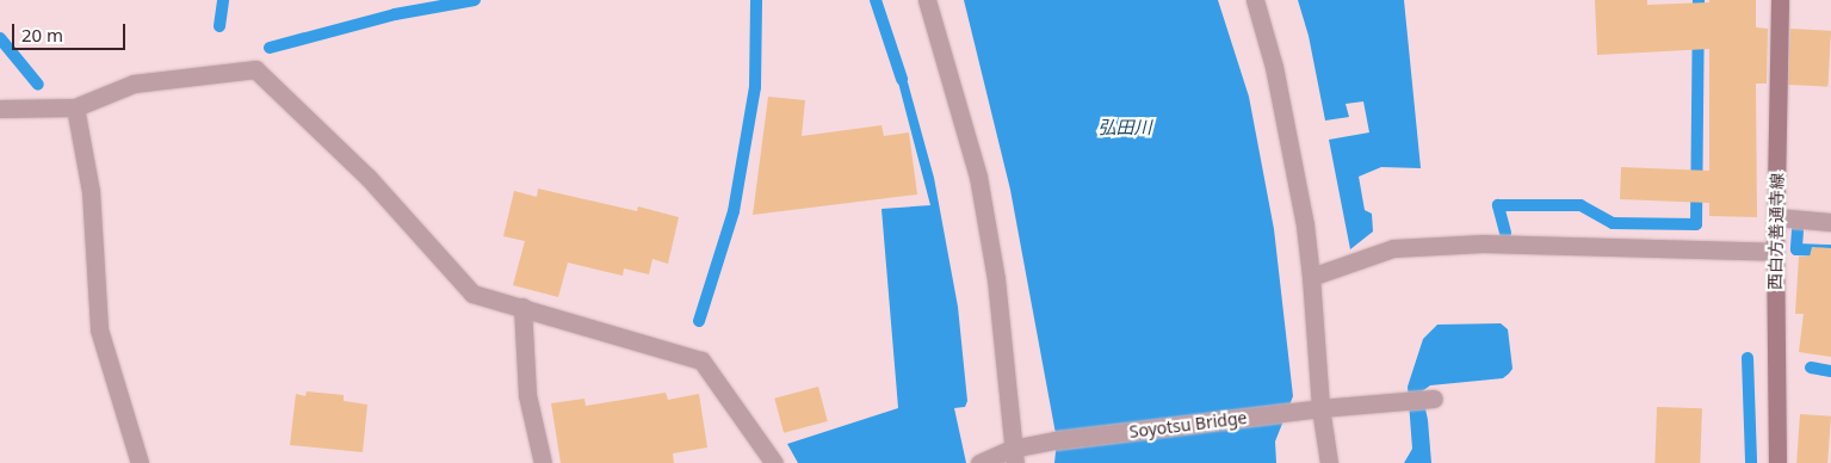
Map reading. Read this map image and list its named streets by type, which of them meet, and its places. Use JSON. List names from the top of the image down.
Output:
{
  "streets": {
    "main road": ["西白方善通寺線"],
    "street": ["Soyotsu Bridge"]
  },
  "water": ["弘田川"],
  "scale_bar": "20 m"
}
